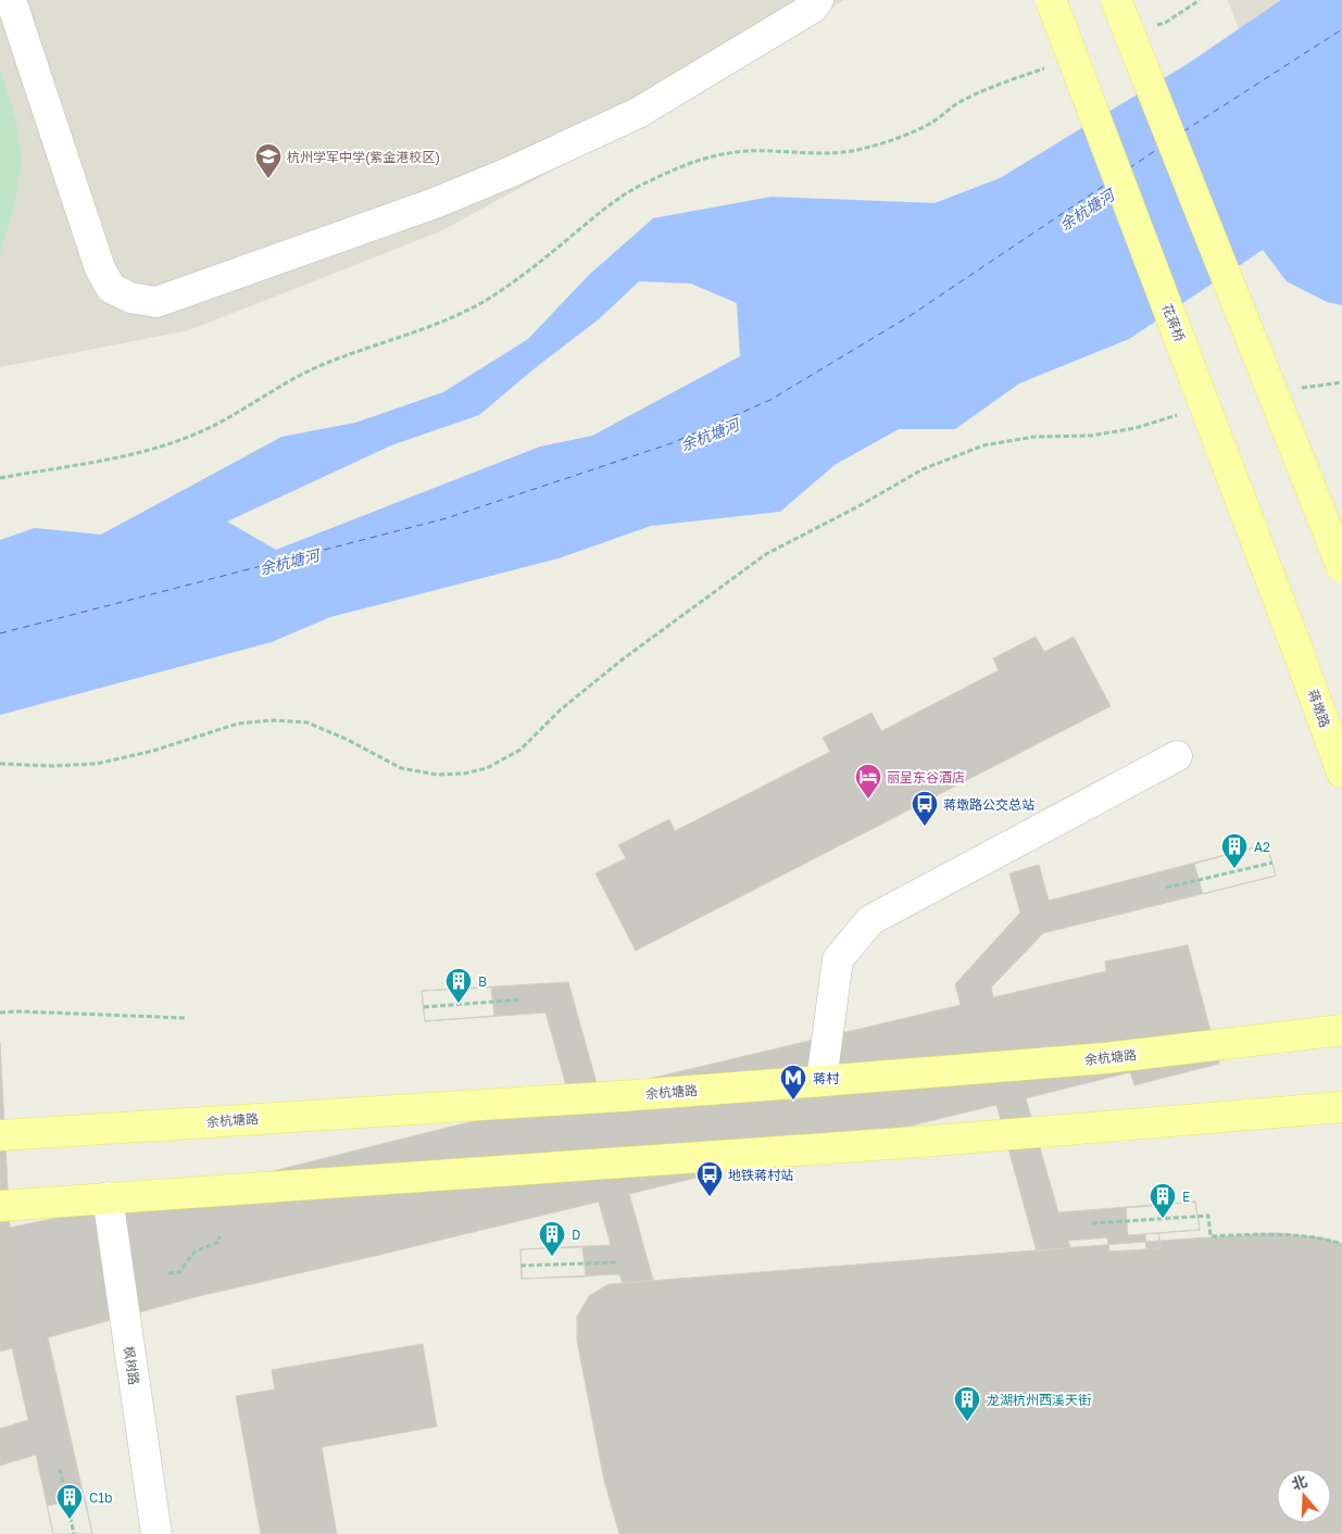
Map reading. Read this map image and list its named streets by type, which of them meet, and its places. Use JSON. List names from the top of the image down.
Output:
{
  "streets": {
    "main road": ["花蒋桥", "蒋墩路", "余杭塘路"],
    "street": ["枫树路"]
  },
  "crossings": [
    ["花蒋桥", "蒋墩路"]
  ],
  "water": ["余杭塘河"],
  "places": {
    "school or university": ["杭州学军中学(紫金港校区)"],
    "hotel": ["丽呈东谷酒店"],
    "bus stop": ["蒋墩路公交总站", "地铁蒋村站"],
    "building": [
      "A2",
      "B",
      "E",
      "D",
      "龙湖杭州西溪天街",
      "C1b"
    ],
    "metro station": ["蒋村"]
  },
  "north": "top"
}
